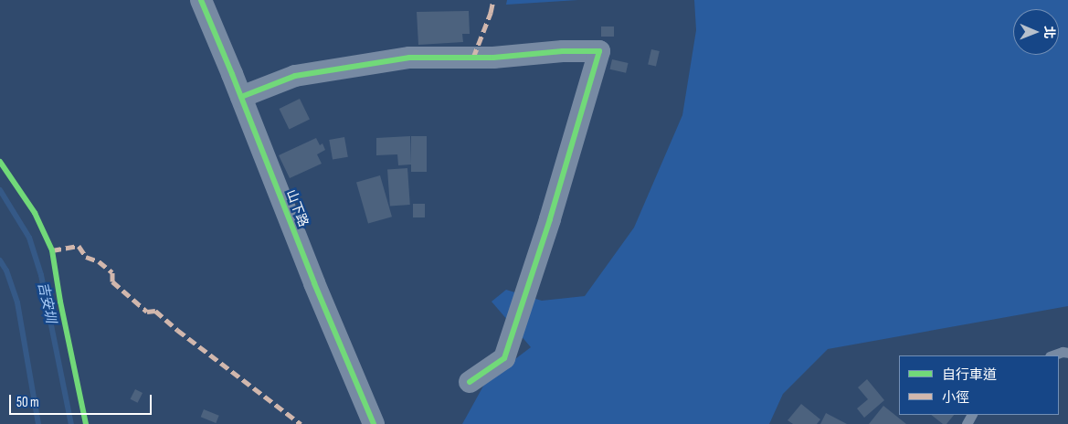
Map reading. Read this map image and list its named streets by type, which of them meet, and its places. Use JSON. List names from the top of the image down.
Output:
{
  "streets": {
    "street": ["山下路"]
  },
  "water": ["吉安圳"],
  "legend": ["自行車道", "小徑"],
  "scale_bar": "50 m",
  "north": "right"
}
